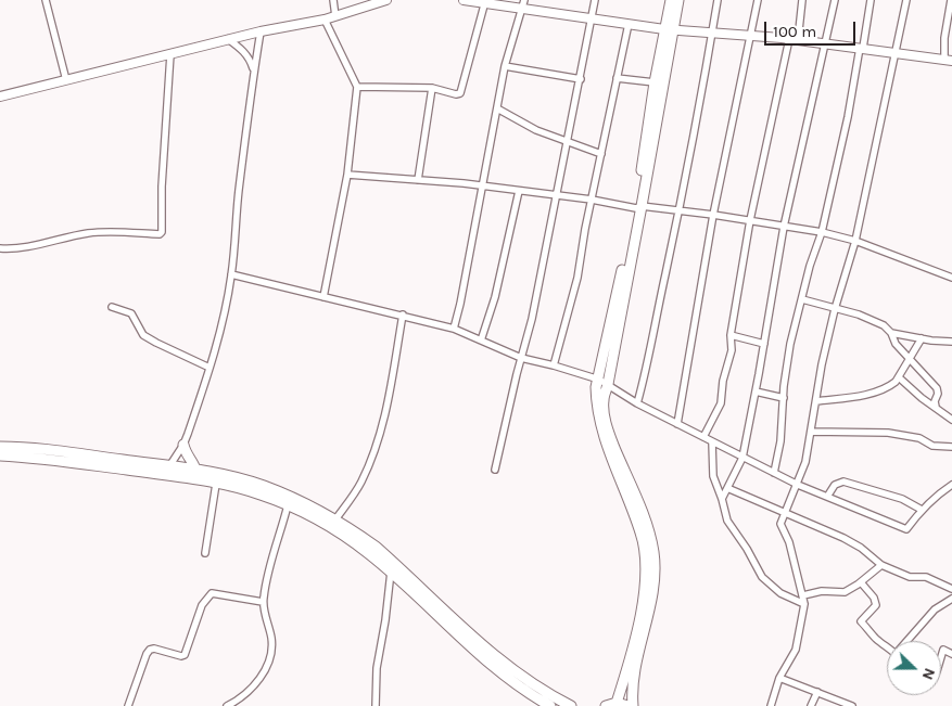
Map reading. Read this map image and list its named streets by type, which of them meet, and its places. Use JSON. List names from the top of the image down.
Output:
{
  "scale_bar": "100 m",
  "north": "right"
}
